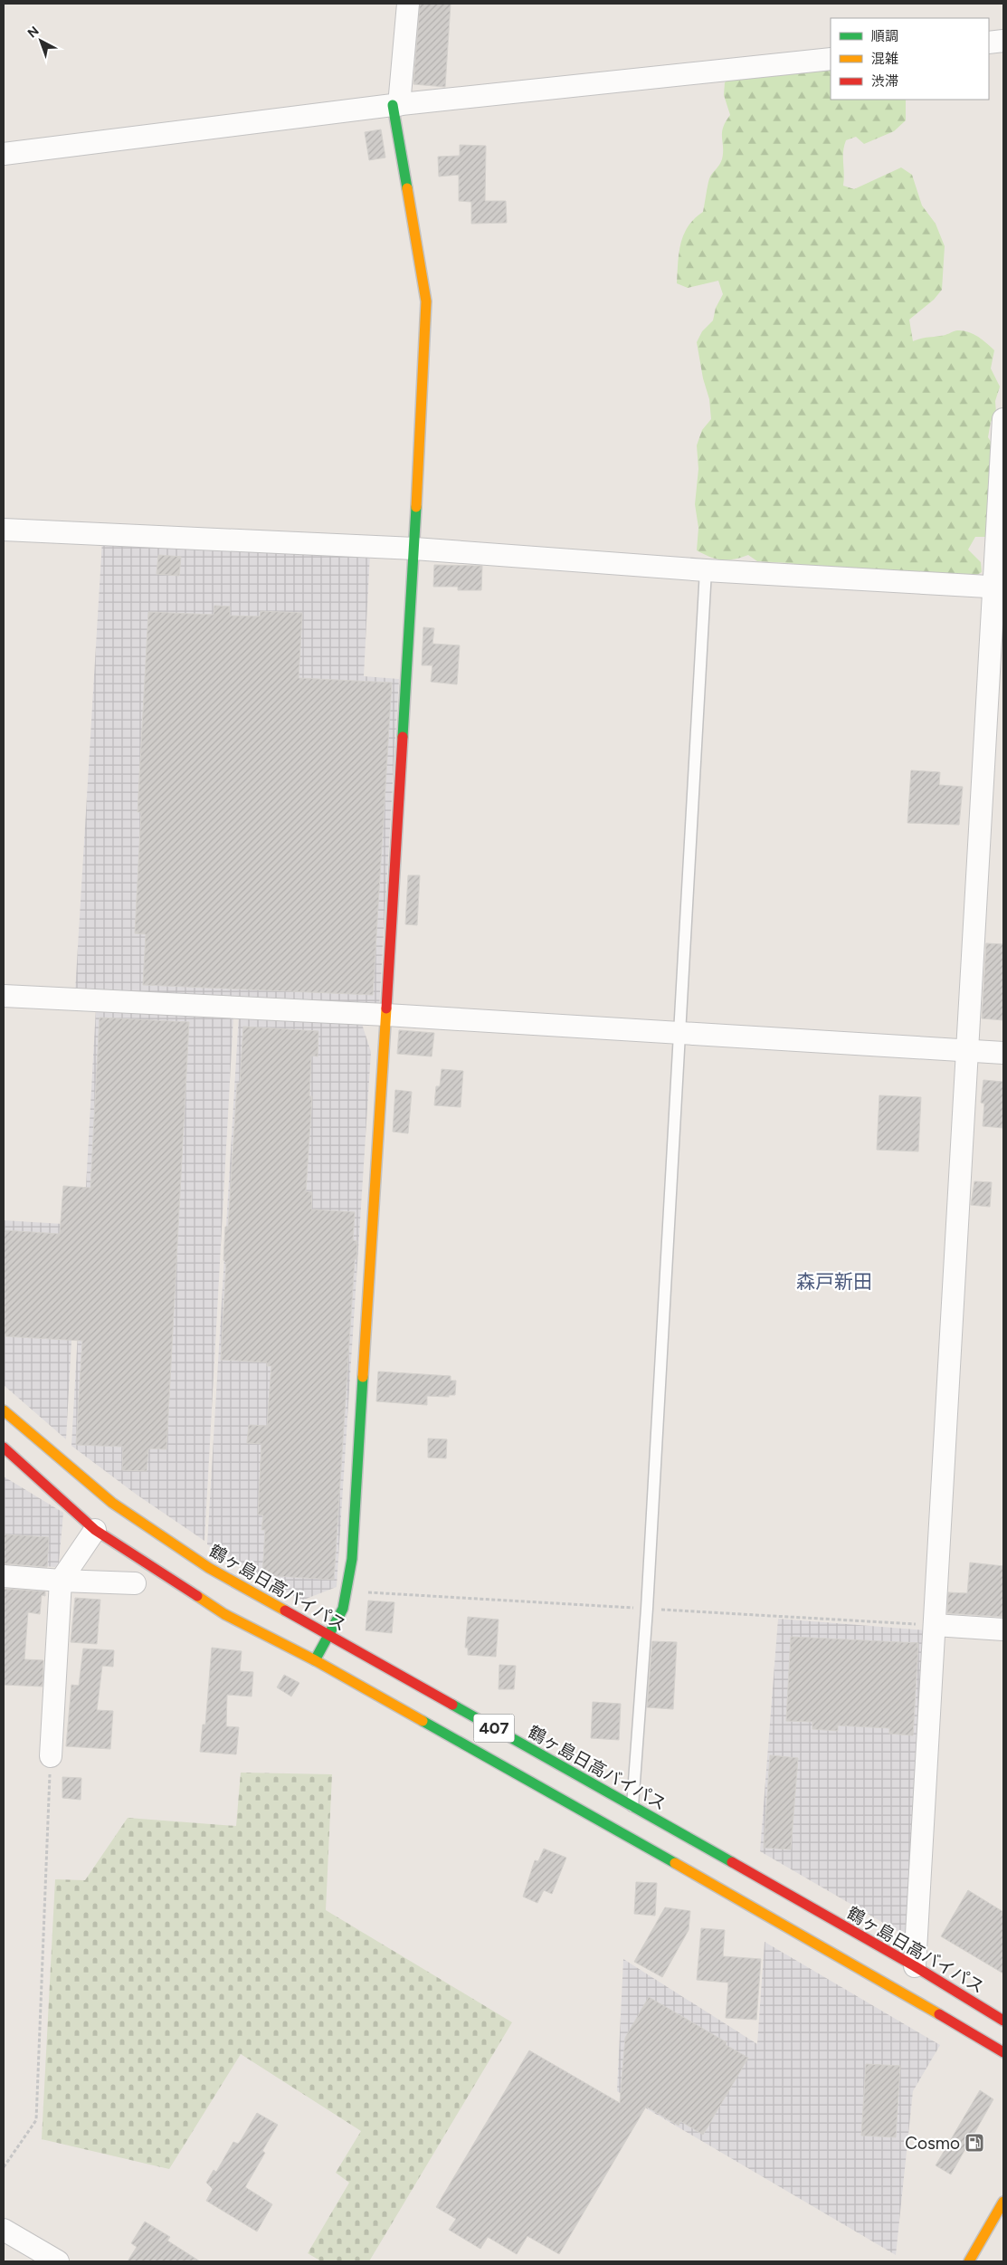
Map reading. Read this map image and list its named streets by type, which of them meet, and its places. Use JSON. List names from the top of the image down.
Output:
{
  "streets": {
    "main road": ["鶴ヶ島日高バイパス", "407"]
  },
  "districts": ["森戸新田"],
  "places": {
    "fuel station": ["Cosmo"]
  },
  "legend": ["順調", "混雑", "渋滞"],
  "north": "top left"
}
